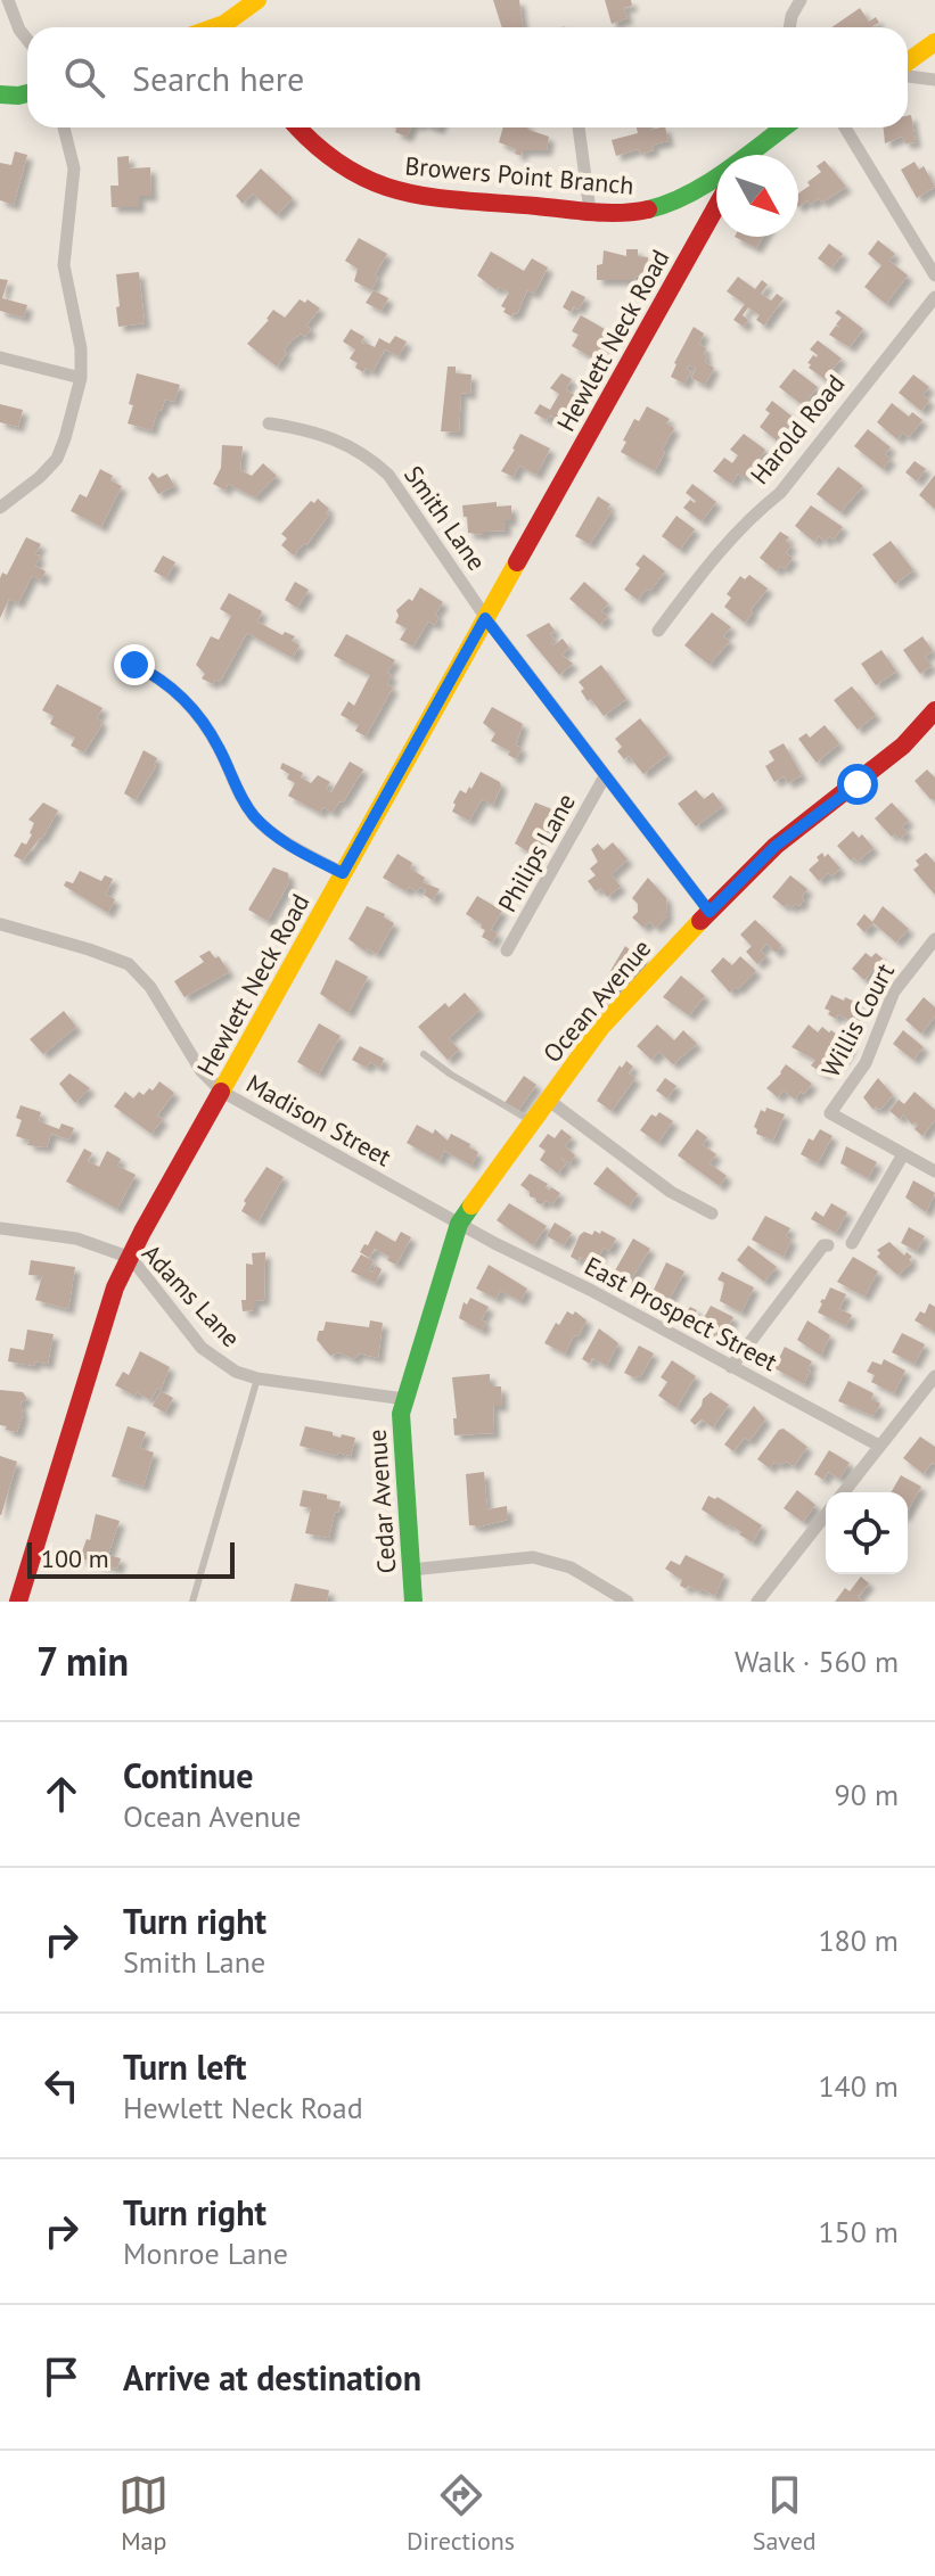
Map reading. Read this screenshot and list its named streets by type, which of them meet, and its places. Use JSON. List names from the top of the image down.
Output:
{
  "streets": {
    "street": [
      "Browers Point Branch",
      "Hewlett Neck Road",
      "Harold Road",
      "Smith Lane",
      "Philips Lane",
      "Ocean Avenue",
      "Willis Court",
      "Madison Street",
      "Adams Lane",
      "East Prospect Street",
      "Cedar Avenue"
    ]
  },
  "crossings": [
    ["Hewlett Neck Road", "Smith Lane"],
    ["Hewlett Neck Road", "Madison Street"],
    ["Hewlett Neck Road", "Adams Lane"],
    ["Smith Lane", "Philips Lane"],
    ["Smith Lane", "Ocean Avenue"],
    ["Ocean Avenue", "Madison Street"],
    ["Ocean Avenue", "Adams Lane"],
    ["Ocean Avenue", "East Prospect Street"],
    ["Ocean Avenue", "Cedar Avenue"],
    ["Madison Street", "East Prospect Street"],
    ["Adams Lane", "Cedar Avenue"]
  ],
  "scale_bar": "100 m",
  "north": "bottom right",
  "page": {
    "search": "Search here",
    "scale": "100 m",
    "heading": ["7 min", "Walk · 560 m"],
    "list": [
      ["Continue", "Ocean Avenue", "90 m"],
      ["Turn right", "Smith Lane", "180 m"],
      ["Turn left", "Hewlett Neck Road", "140 m"],
      ["Turn right", "Monroe Lane", "150 m"],
      "Arrive at destination"
    ],
    "nav": ["Map", "Directions", "Saved"]
  }
}
